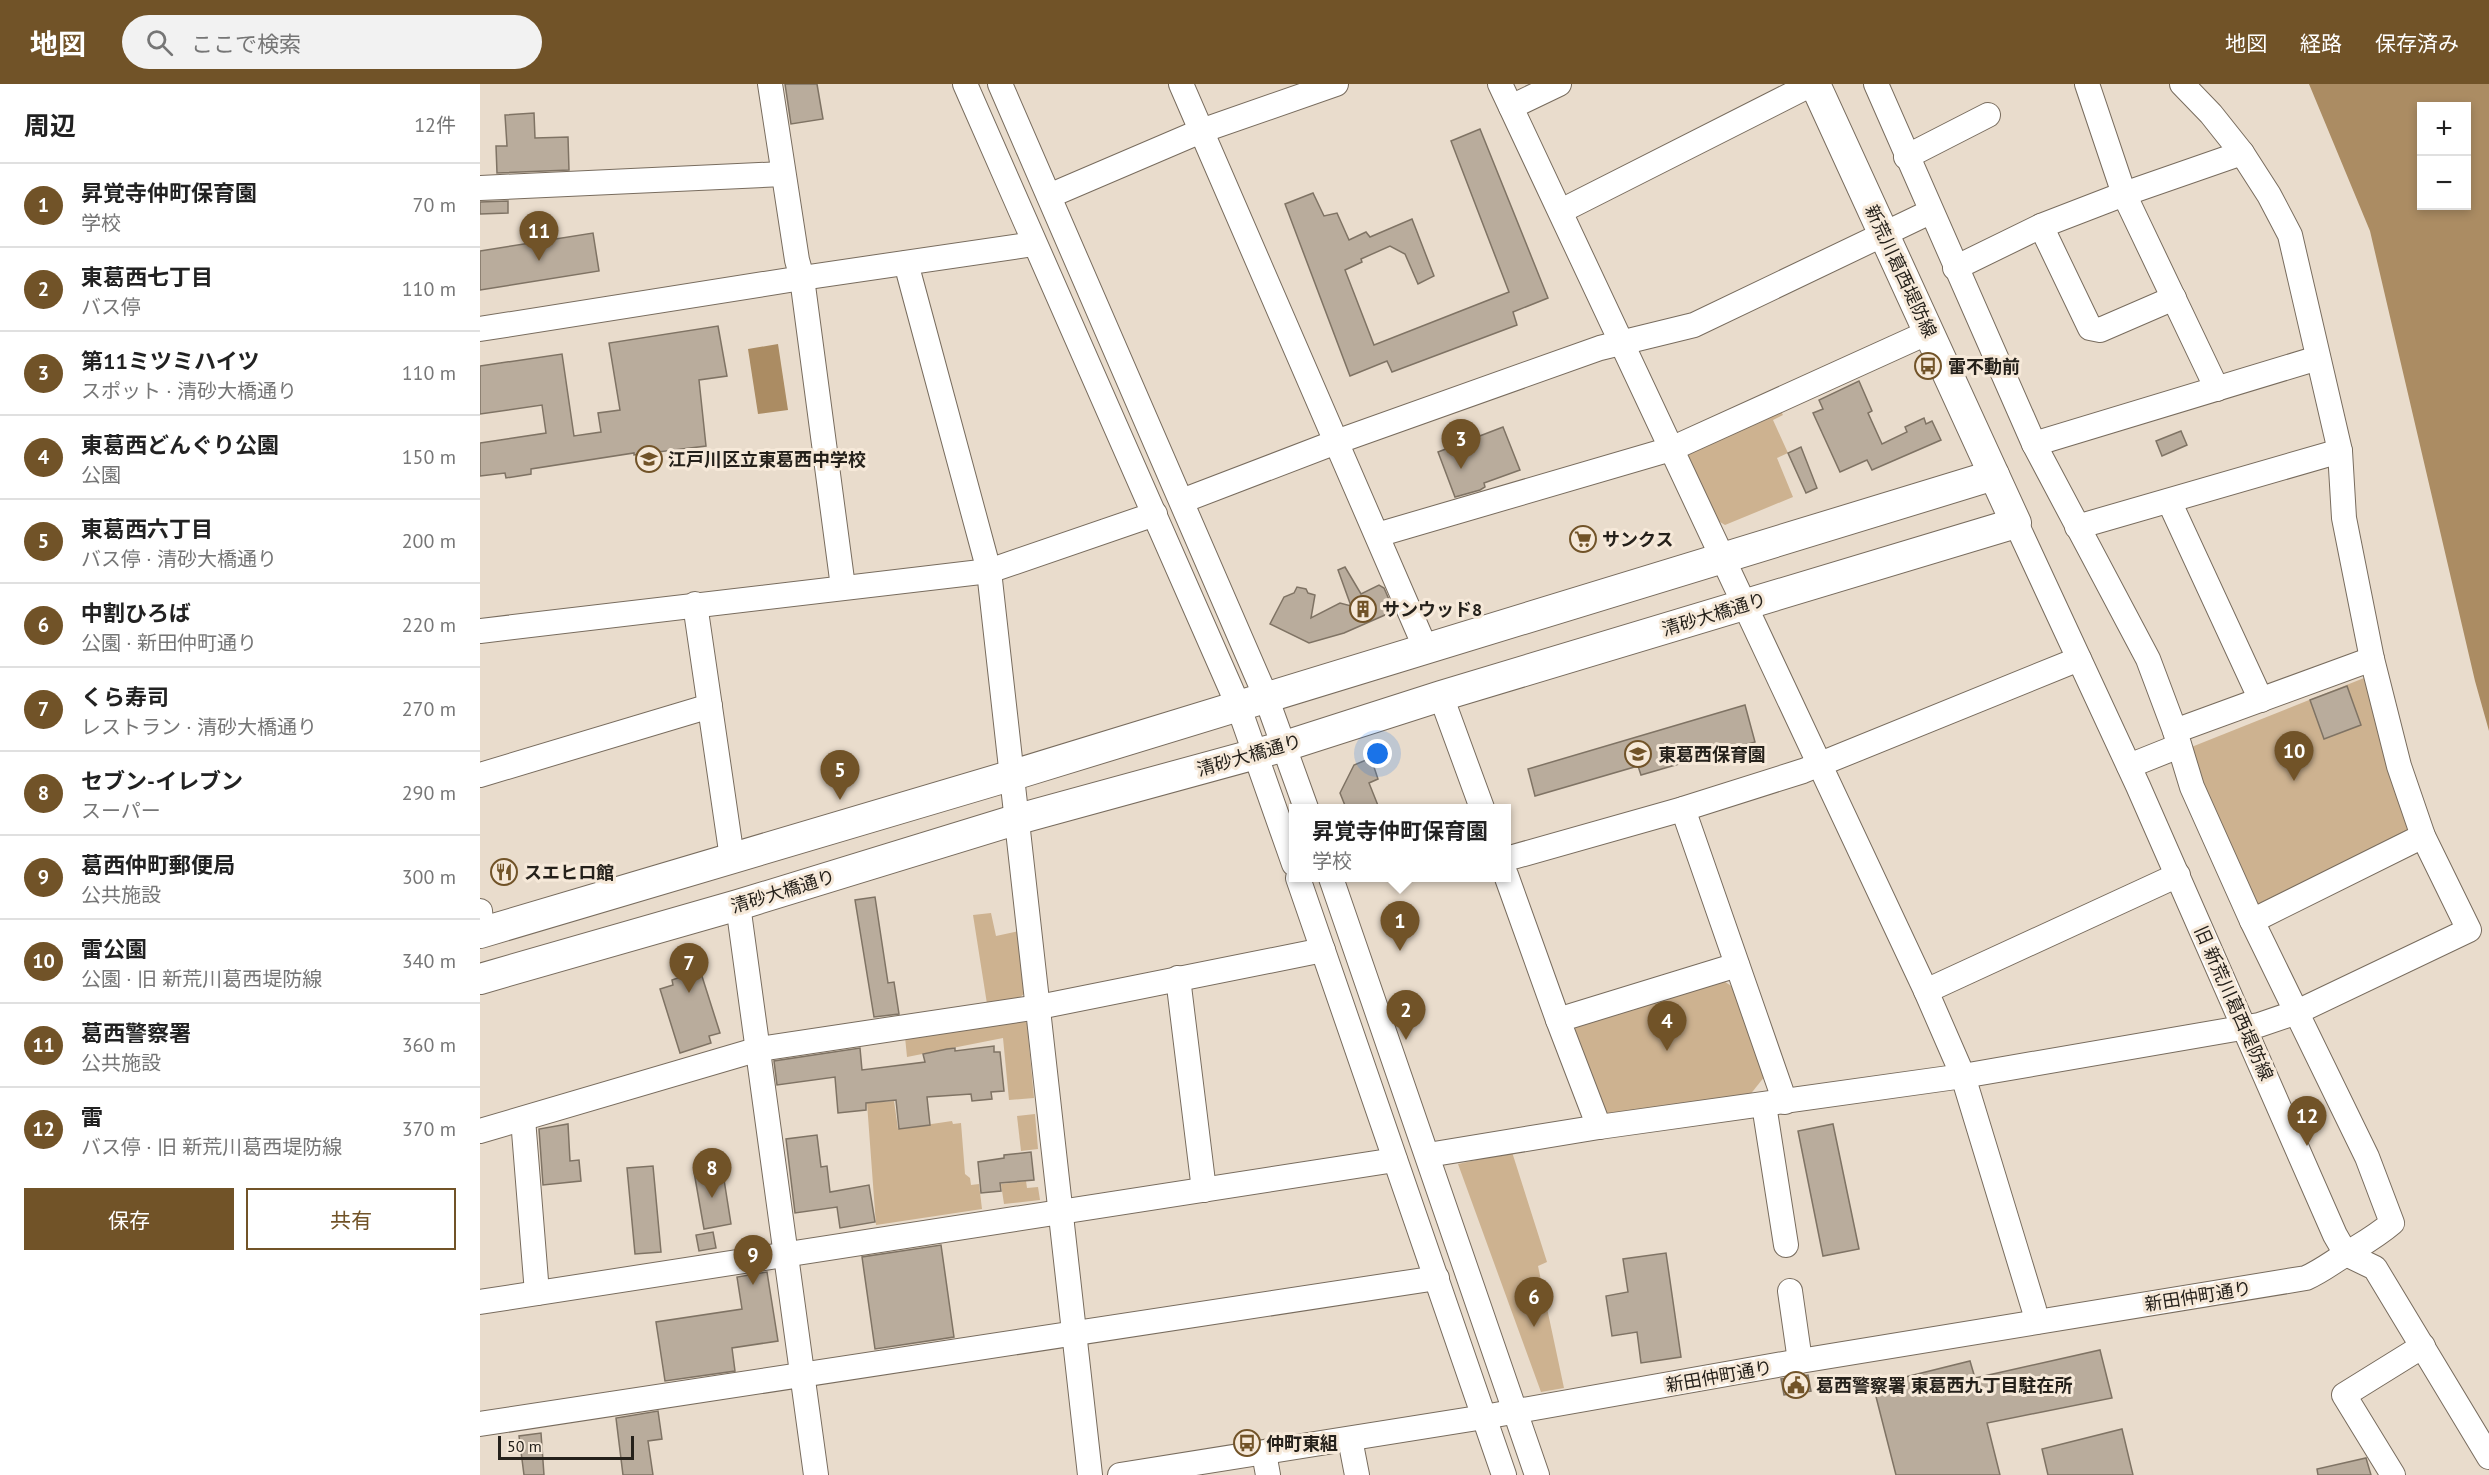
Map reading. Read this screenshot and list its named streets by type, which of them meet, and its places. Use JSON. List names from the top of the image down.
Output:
{
  "streets": {
    "main road": ["新荒川葛西堤防線", "清砂大橋通り"],
    "street": ["旧 新荒川葛西堤防線", "新田仲町通り"]
  },
  "crossings": [
    ["新荒川葛西堤防線", "清砂大橋通り"],
    ["新荒川葛西堤防線", "旧 新荒川葛西堤防線"],
    ["清砂大橋通り", "旧 新荒川葛西堤防線"],
    ["旧 新荒川葛西堤防線", "新田仲町通り"]
  ],
  "places": {
    "bus stop": ["雷不動前", "仲町東組"],
    "school or university": ["江戸川区立東葛西中学校", "東葛西保育園"],
    "supermarket": ["サンクス"],
    "building": ["サンウッド8"],
    "restaurant": ["スエヒロ館"],
    "public building": ["葛西警察署 東葛西九丁目駐在所"]
  },
  "scale_bar": "50 m",
  "page": {
    "header": "地図",
    "search": "ここで検索",
    "nav": ["地図", "経路", "保存済み"],
    "heading": ["周辺", "12件"],
    "map_buttons": ["+", "−"],
    "list": [
      {
        "mark": "1",
        "name": "昇覚寺仲町保育園",
        "note": "学校",
        "value": "70 m"
      },
      {
        "mark": "2",
        "name": "東葛西七丁目",
        "note": "バス停",
        "value": "110 m"
      },
      {
        "mark": "3",
        "name": "第11ミツミハイツ",
        "note": "スポット · 清砂大橋通り",
        "value": "110 m"
      },
      {
        "mark": "4",
        "name": "東葛西どんぐり公園",
        "note": "公園",
        "value": "150 m"
      },
      {
        "mark": "5",
        "name": "東葛西六丁目",
        "note": "バス停 · 清砂大橋通り",
        "value": "200 m"
      },
      {
        "mark": "6",
        "name": "中割ひろば",
        "note": "公園 · 新田仲町通り",
        "value": "220 m"
      },
      {
        "mark": "7",
        "name": "くら寿司",
        "note": "レストラン · 清砂大橋通り",
        "value": "270 m"
      },
      {
        "mark": "8",
        "name": "セブン-イレブン",
        "note": "スーパー",
        "value": "290 m"
      },
      {
        "mark": "9",
        "name": "葛西仲町郵便局",
        "note": "公共施設",
        "value": "300 m"
      },
      {
        "mark": "10",
        "name": "雷公園",
        "note": "公園 · 旧 新荒川葛西堤防線",
        "value": "340 m"
      },
      {
        "mark": "11",
        "name": "葛西警察署",
        "note": "公共施設",
        "value": "360 m"
      },
      {
        "mark": "12",
        "name": "雷",
        "note": "バス停 · 旧 新荒川葛西堤防線",
        "value": "370 m"
      }
    ],
    "pins": [
      "11",
      "3",
      "10",
      "5",
      "1",
      "7",
      "2",
      "4",
      "12",
      "8",
      "9",
      "6"
    ],
    "popup": ["昇覚寺仲町保育園", "学校"],
    "buttons": ["保存", "共有"],
    "scale": "50 m"
  }
}
